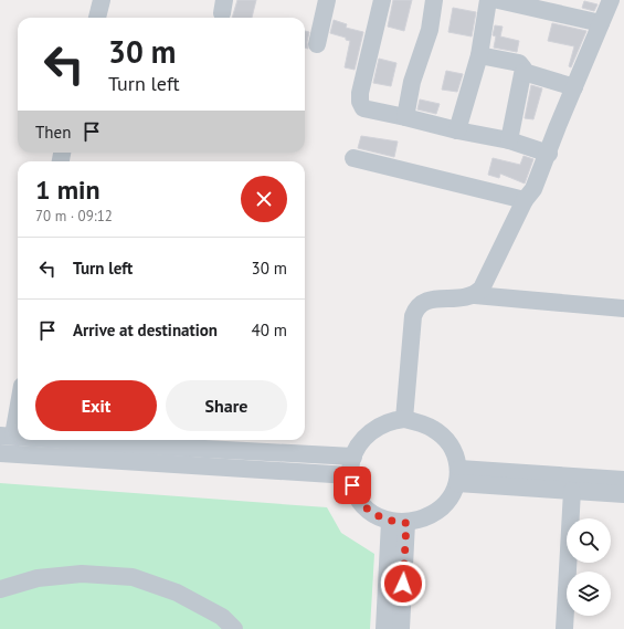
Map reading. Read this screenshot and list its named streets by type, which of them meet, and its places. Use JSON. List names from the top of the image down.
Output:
{
  "page": {
    "turn": ["30 m", "Turn left"],
    "then": "Then",
    "heading": ["1 min", "70 m · 09:12"],
    "list": [
      {
        "name": "Turn left",
        "value": "30 m"
      },
      {
        "name": "Arrive at destination",
        "value": "40 m"
      }
    ],
    "buttons": ["Exit", "Share"]
  }
}
